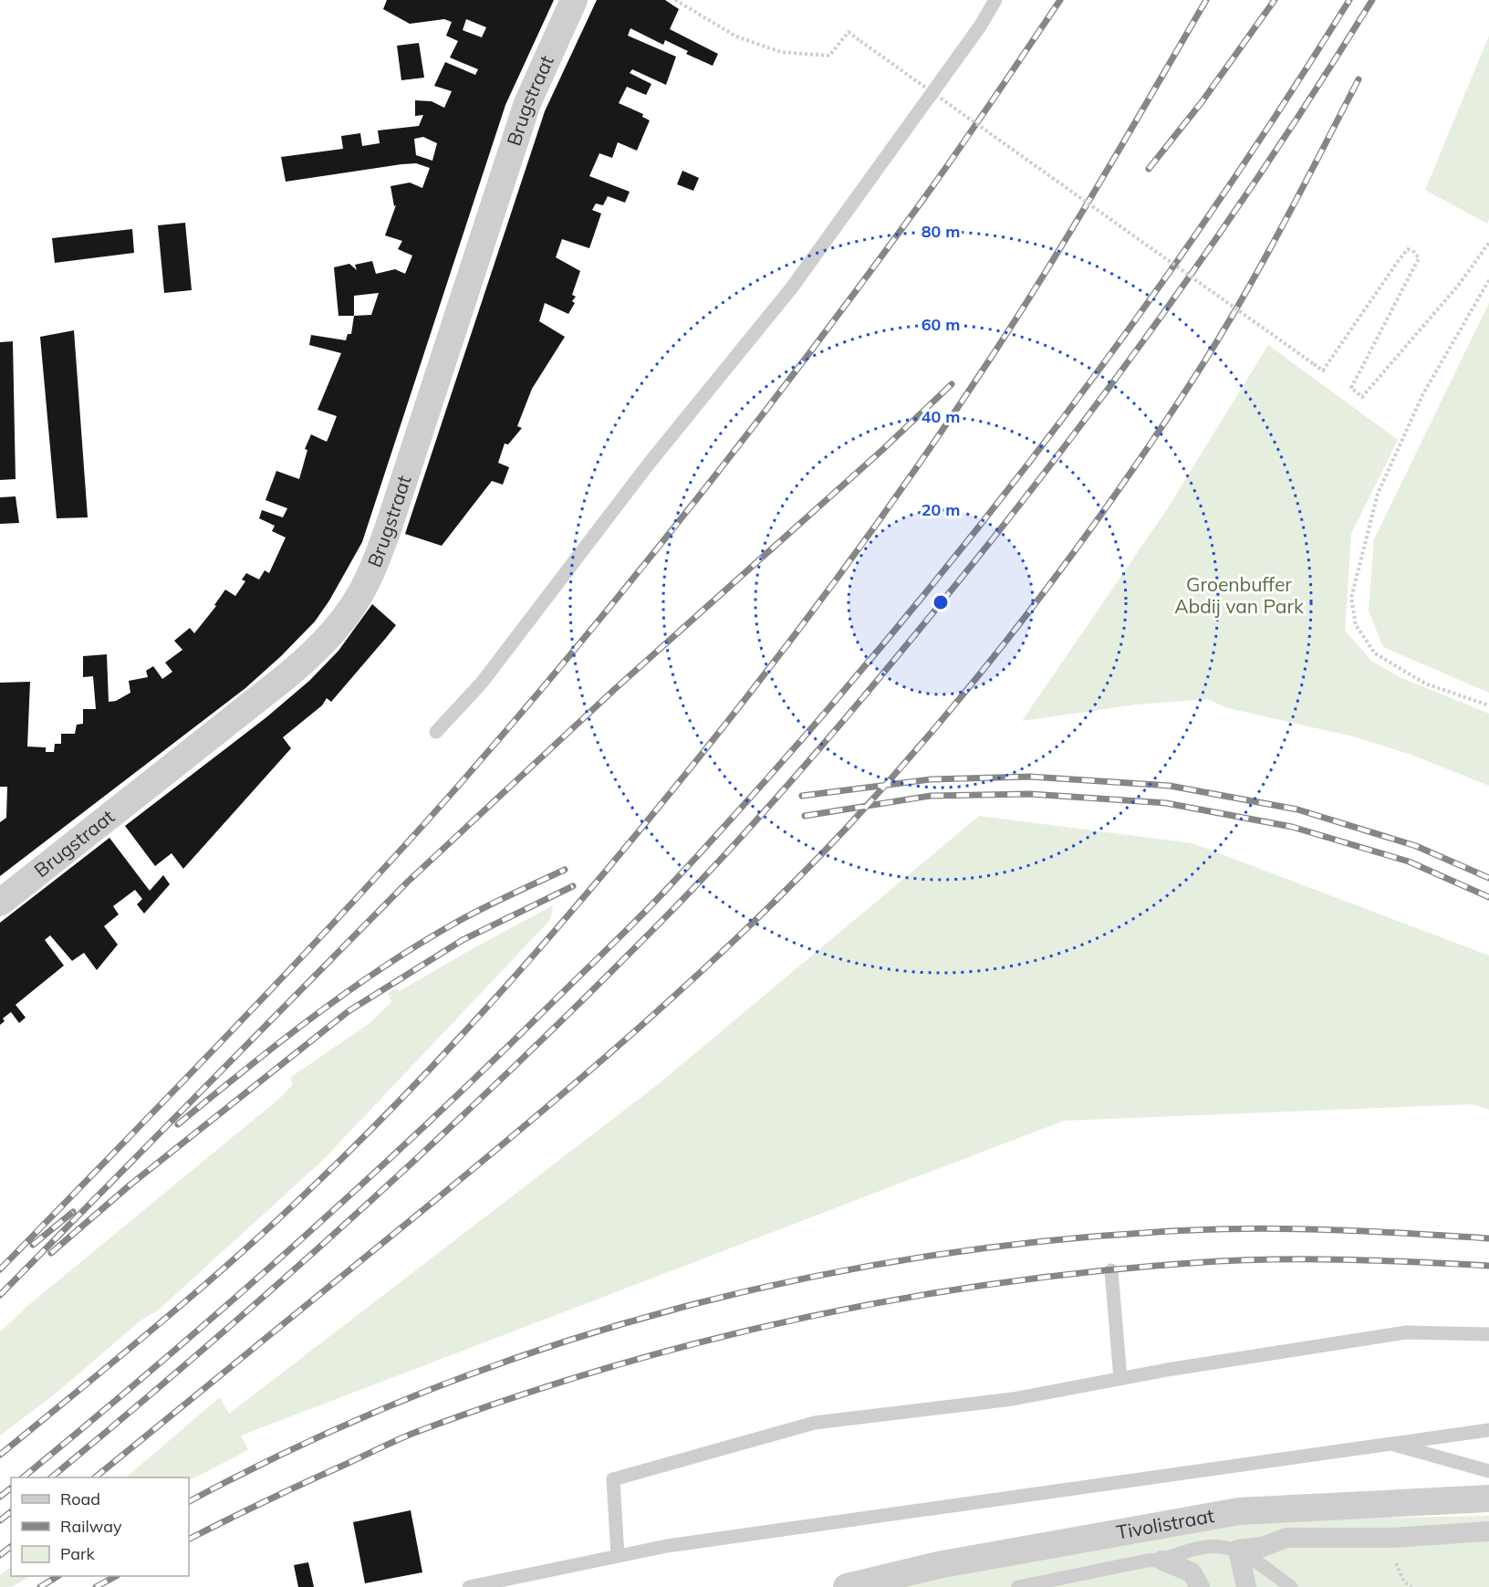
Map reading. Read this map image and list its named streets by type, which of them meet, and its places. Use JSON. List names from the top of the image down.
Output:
{
  "streets": {
    "street": ["Brugstraat", "Tivolistraat"]
  },
  "parks": ["Groenbuffer Abdij van Park"],
  "legend": ["Road", "Railway", "Park"],
  "rings": [
    "80 m",
    "60 m",
    "40 m",
    "20 m"
  ]
}
